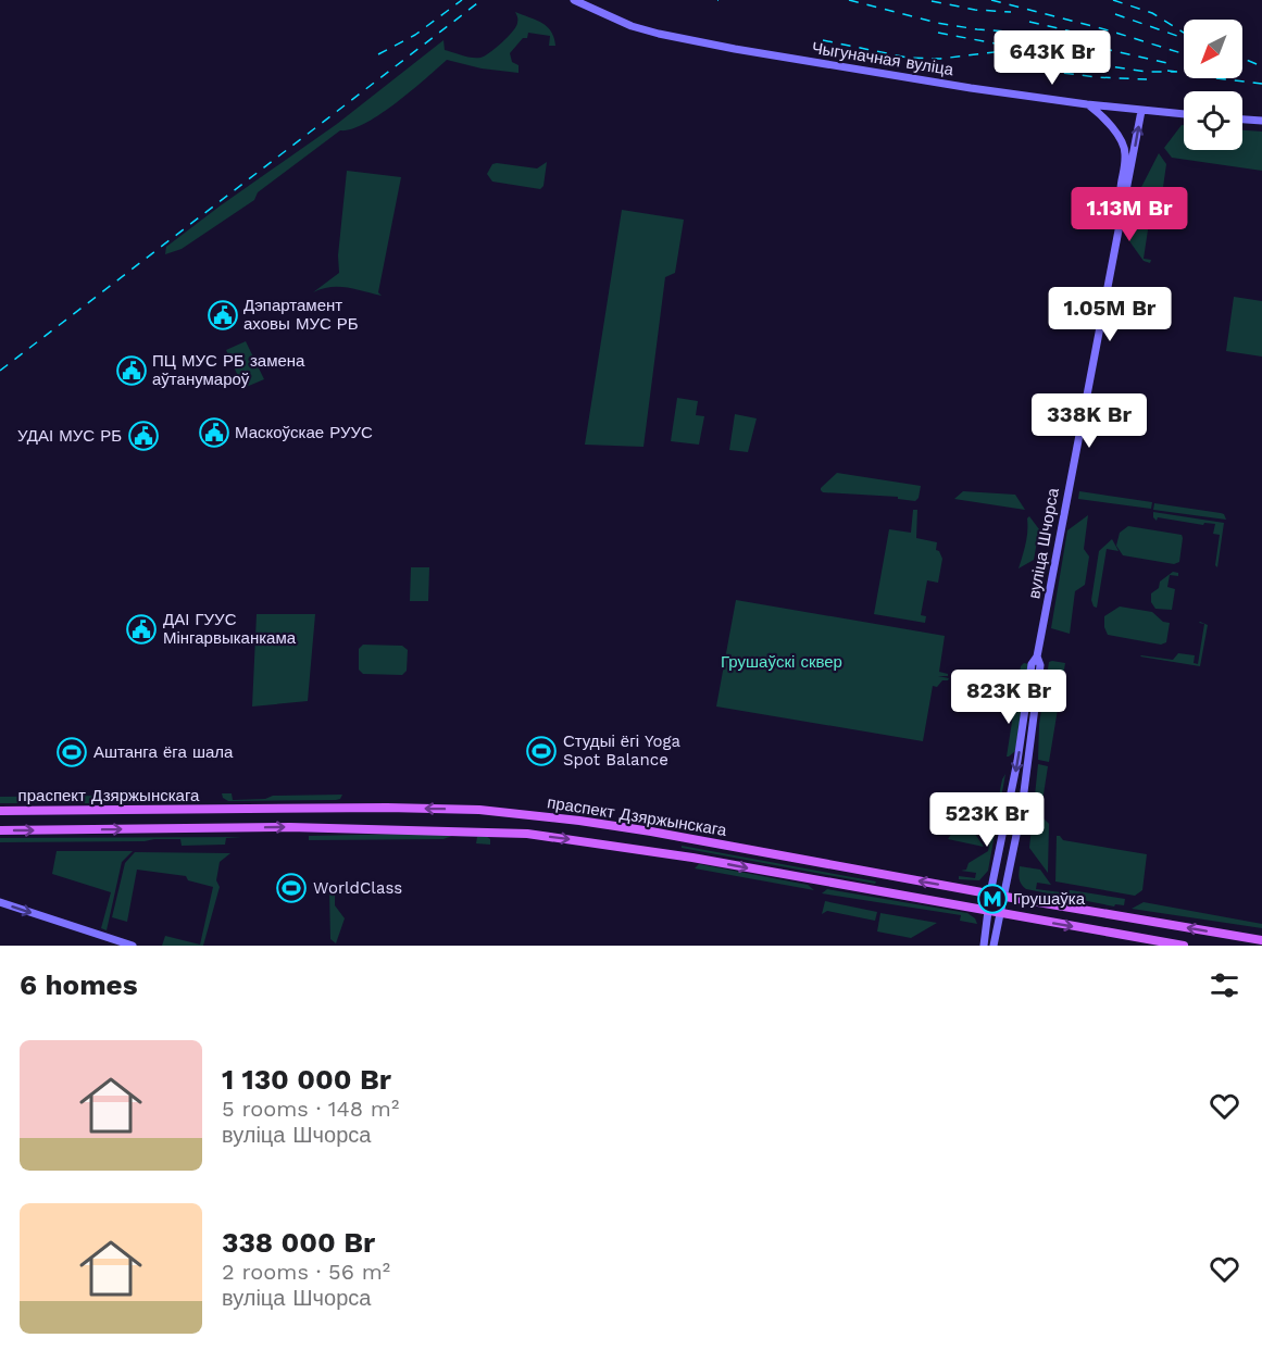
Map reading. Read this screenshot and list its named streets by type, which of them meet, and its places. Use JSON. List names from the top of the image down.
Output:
{
  "streets": {
    "main road": ["Чыгуначная вуліца", "вуліца Шчорса", "праспект Дзяржынскага"]
  },
  "crossings": [
    ["Чыгуначная вуліца", "вуліца Шчорса"],
    ["вуліца Шчорса", "праспект Дзяржынскага"]
  ],
  "parks": ["Грушаўскі сквер"],
  "places": {
    "public building": [
      "Дэпартамент аховы МУС РБ",
      "ПЦ МУС РБ замена аўтанумароў",
      "Маскоўскае РУУС",
      "УДАІ МУС РБ",
      "ДАІ ГУУС Мінгарвыканкама"
    ],
    "sports": ["Студыі ёгі Yoga Spot Balance", "Аштанга ёга шала", "WorldClass"],
    "metro station": ["Грушаўка"]
  },
  "north": "bottom left",
  "page": {
    "price": [
      "643K Br",
      "1.13M Br",
      "1.05M Br",
      "338K Br",
      "823K Br",
      "523K Br"
    ],
    "heading": "6 homes",
    "list": [
      {
        "name": "1 130 000 Br",
        "note": "5 rooms · 148 m² · вуліца Шчорса"
      },
      {
        "name": "338 000 Br",
        "note": "2 rooms · 56 m² · вуліца Шчорса"
      }
    ]
  }
}
